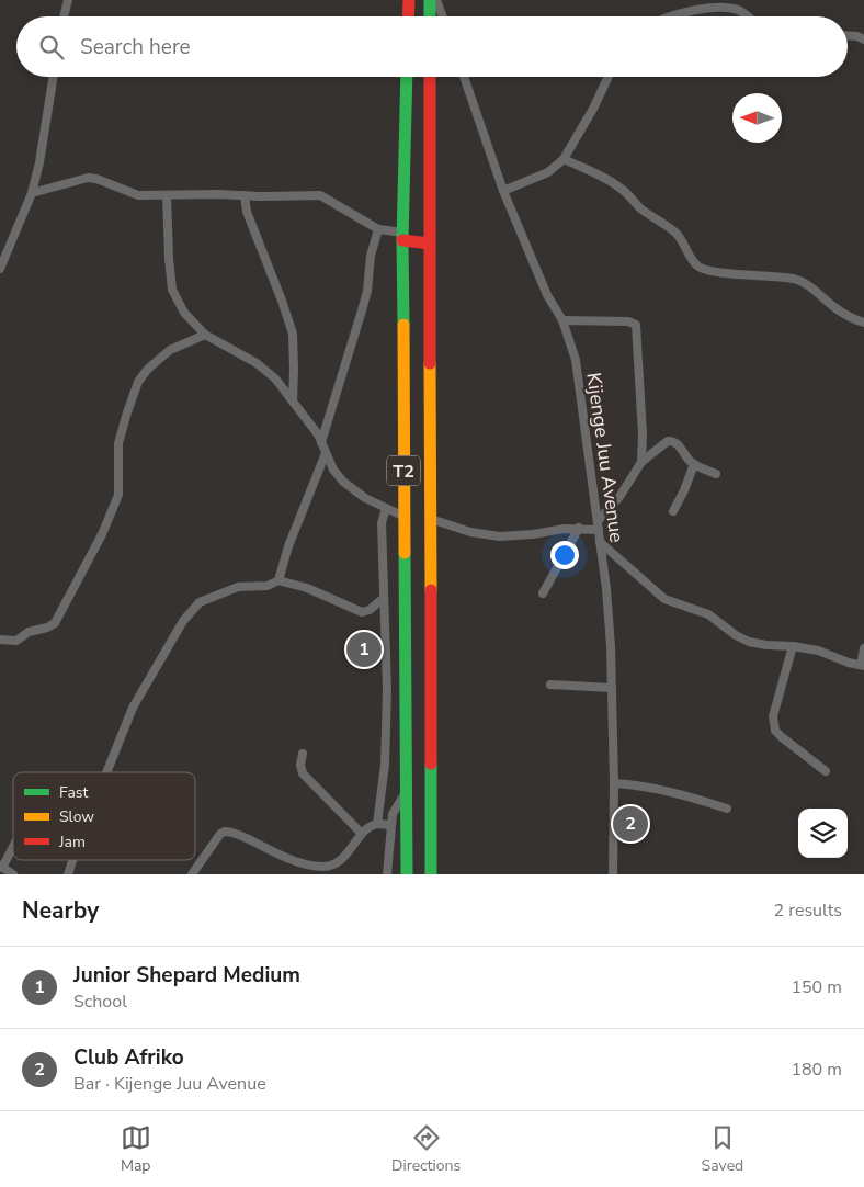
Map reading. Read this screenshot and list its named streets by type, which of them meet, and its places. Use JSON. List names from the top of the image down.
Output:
{
  "streets": {
    "highway": ["T2"],
    "street": ["Kijenge Juu Avenue"]
  },
  "legend": ["Fast", "Slow", "Jam"],
  "north": "left",
  "page": {
    "search": "Search here",
    "pins": ["1", "2"],
    "heading": ["Nearby", "2 results"],
    "list": [
      {
        "mark": "1",
        "name": "Junior Shepard Medium",
        "note": "School",
        "value": "150 m"
      },
      {
        "mark": "2",
        "name": "Club Afriko",
        "note": "Bar · Kijenge Juu Avenue",
        "value": "180 m"
      }
    ],
    "nav": ["Map", "Directions", "Saved"]
  }
}
